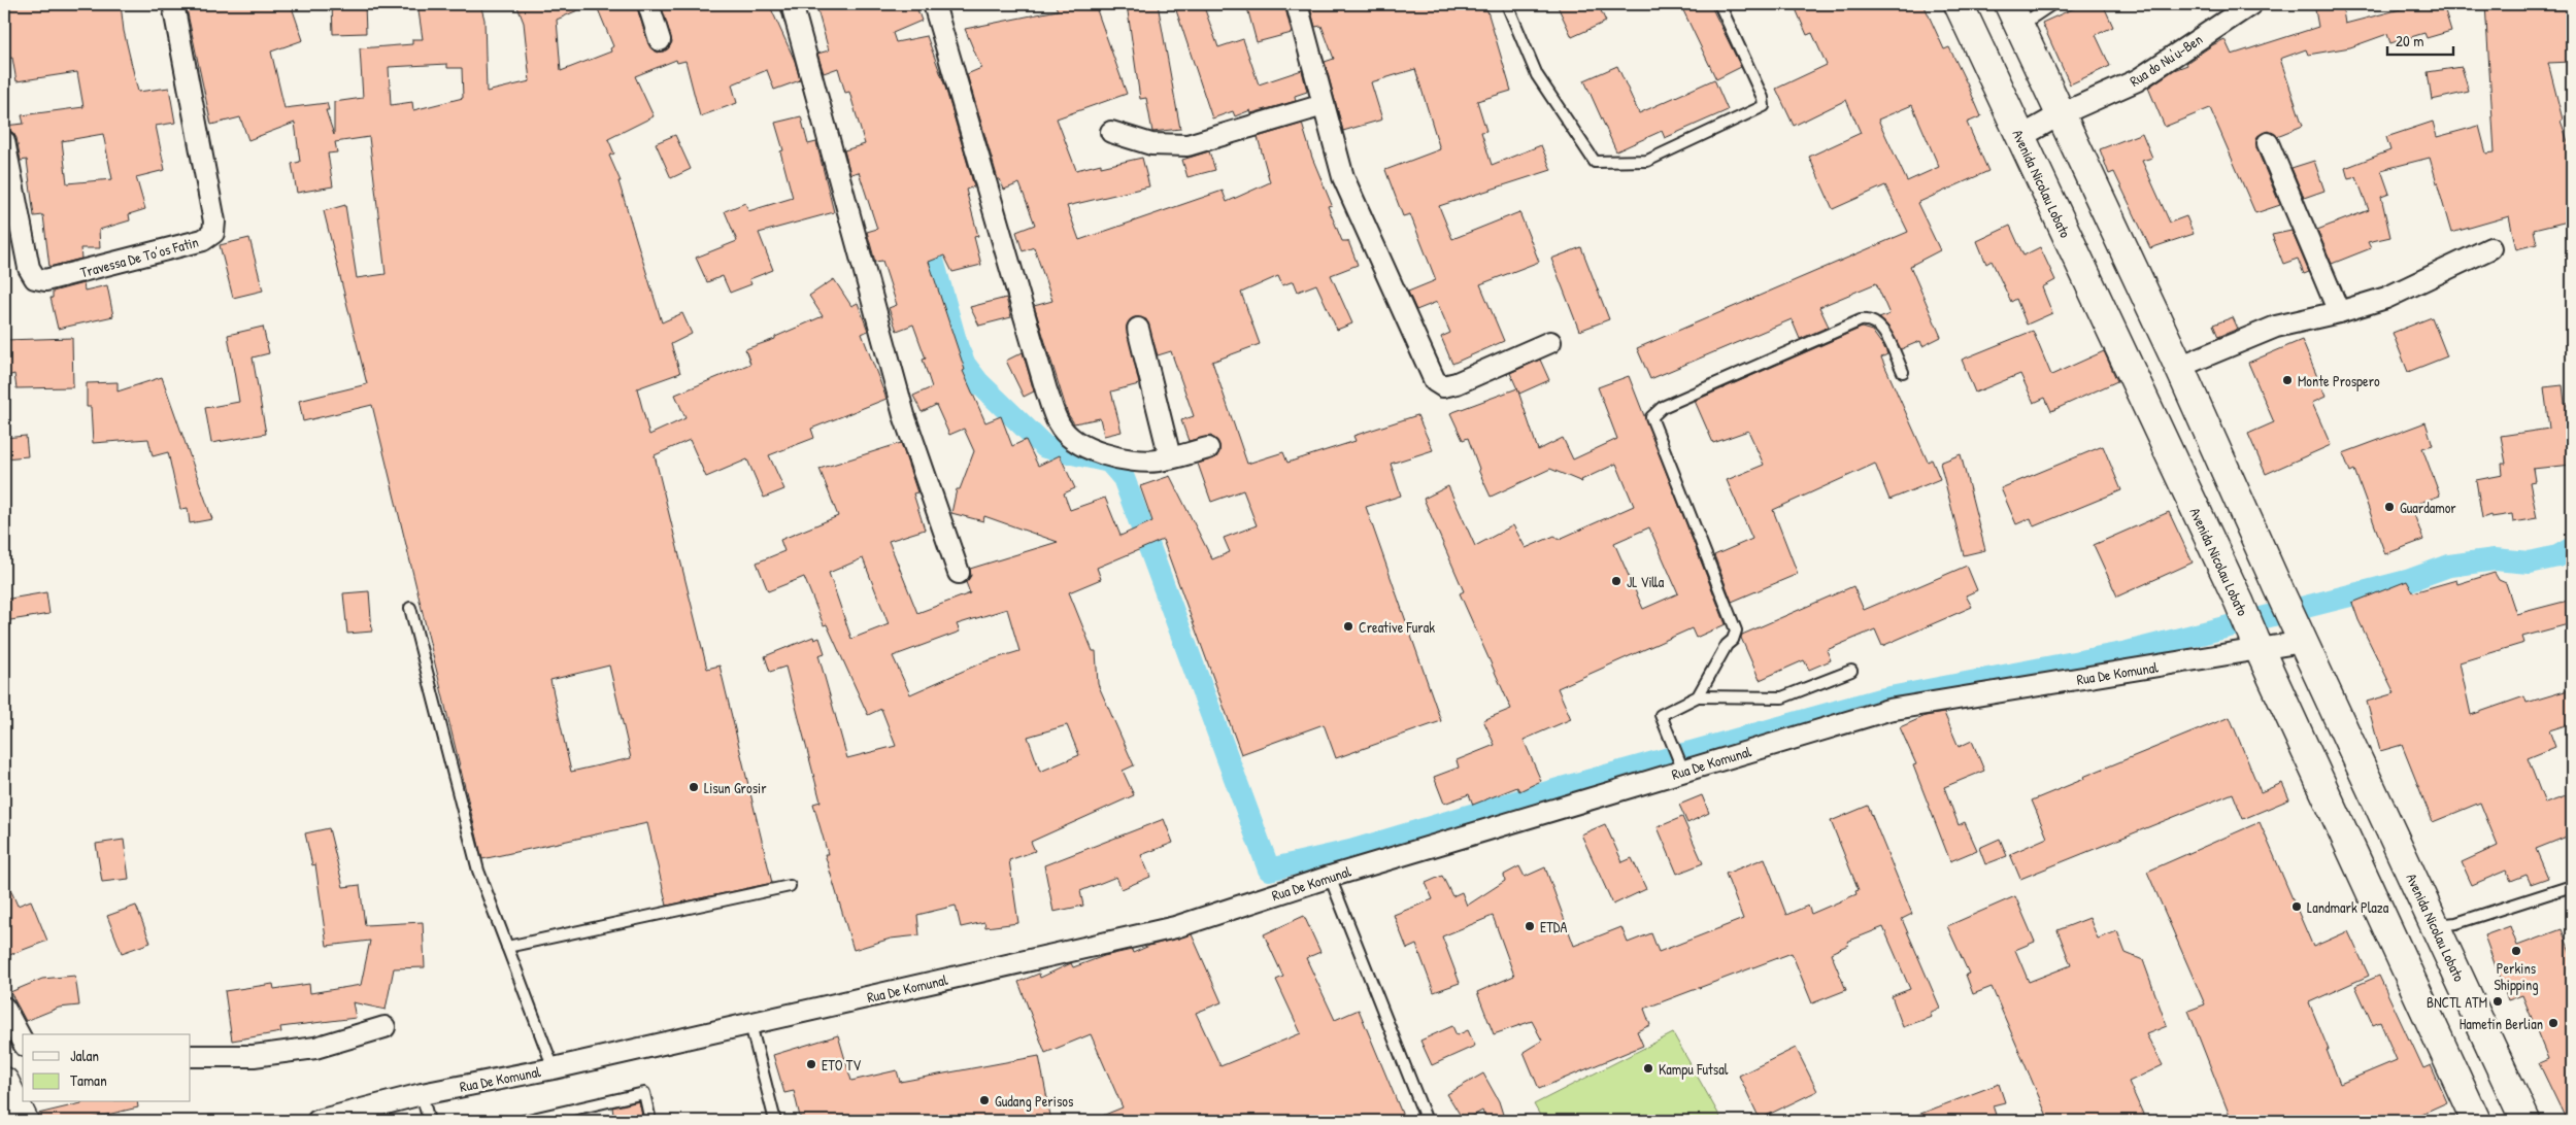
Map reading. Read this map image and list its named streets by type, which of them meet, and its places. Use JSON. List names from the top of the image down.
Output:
{
  "streets": {
    "main road": ["Avenida Nicolau Lobato"],
    "street": ["Rua do Nu'u-Ben", "Travessa De To’os Fatin", "Rua De Komunal"]
  },
  "crossings": [
    ["Rua do Nu'u-Ben", "Avenida Nicolau Lobato"],
    ["Avenida Nicolau Lobato", "Rua De Komunal"]
  ],
  "places": [
    "Monte Prospero",
    "Guardamor",
    "JL Villa",
    "Creative Furak",
    "Lisun Grosir",
    "Landmark Plaza",
    "ETDA",
    "Perkins Shipping",
    "BNCTL ATM",
    "Hametin Berlian",
    "ETO TV",
    "Kampu Futsal",
    "Gudang Perisos"
  ],
  "legend": ["Jalan", "Taman"],
  "scale_bar": "20 m"
}
